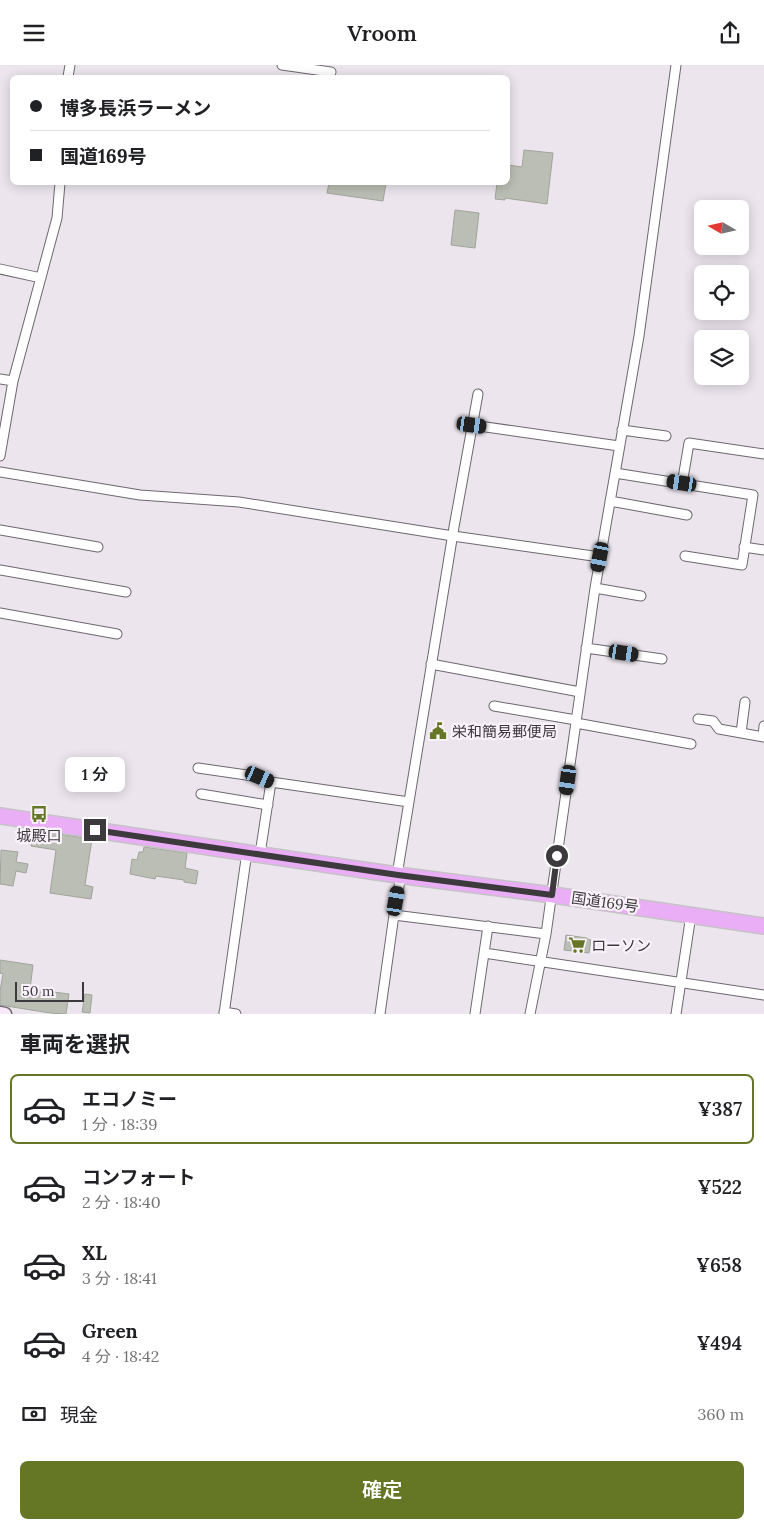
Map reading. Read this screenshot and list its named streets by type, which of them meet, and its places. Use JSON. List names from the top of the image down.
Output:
{
  "streets": {
    "highway": ["国道169号"]
  },
  "places": {
    "public building": ["栄和簡易郵便局"],
    "bus stop": ["城殿口"],
    "supermarket": ["ローソン"]
  },
  "scale_bar": "50 m",
  "north": "left",
  "page": {
    "header": "Vroom",
    "banner": ["博多長浜ラーメン", "国道169号"],
    "bubble": "1 分",
    "scale": "50 m",
    "heading": "車両を選択",
    "list": [
      {
        "name": "エコノミー",
        "note": "1 分 · 18:39",
        "value": "¥387"
      },
      {
        "name": "コンフォート",
        "note": "2 分 · 18:40",
        "value": "¥522"
      },
      {
        "name": "XL",
        "note": "3 分 · 18:41",
        "value": "¥658"
      },
      {
        "name": "Green",
        "note": "4 分 · 18:42",
        "value": "¥494"
      }
    ],
    "pay": ["現金", "360 m"],
    "buttons": "確定"
  }
}
